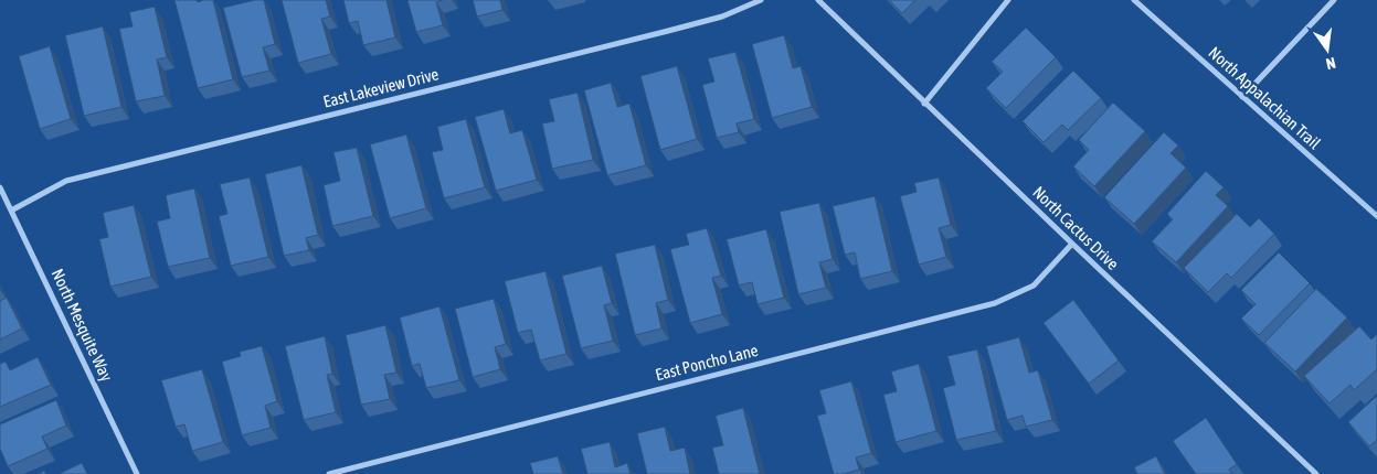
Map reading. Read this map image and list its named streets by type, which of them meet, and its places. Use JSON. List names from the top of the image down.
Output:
{
  "streets": {
    "street": [
      "East Lakeview Drive",
      "North Appalachian Trail",
      "North Cactus Drive",
      "North Mesquite Way",
      "East Poncho Lane"
    ]
  },
  "crossings": [
    ["East Lakeview Drive", "North Mesquite Way"],
    ["North Cactus Drive", "East Poncho Lane"]
  ],
  "north": "bottom"
}
